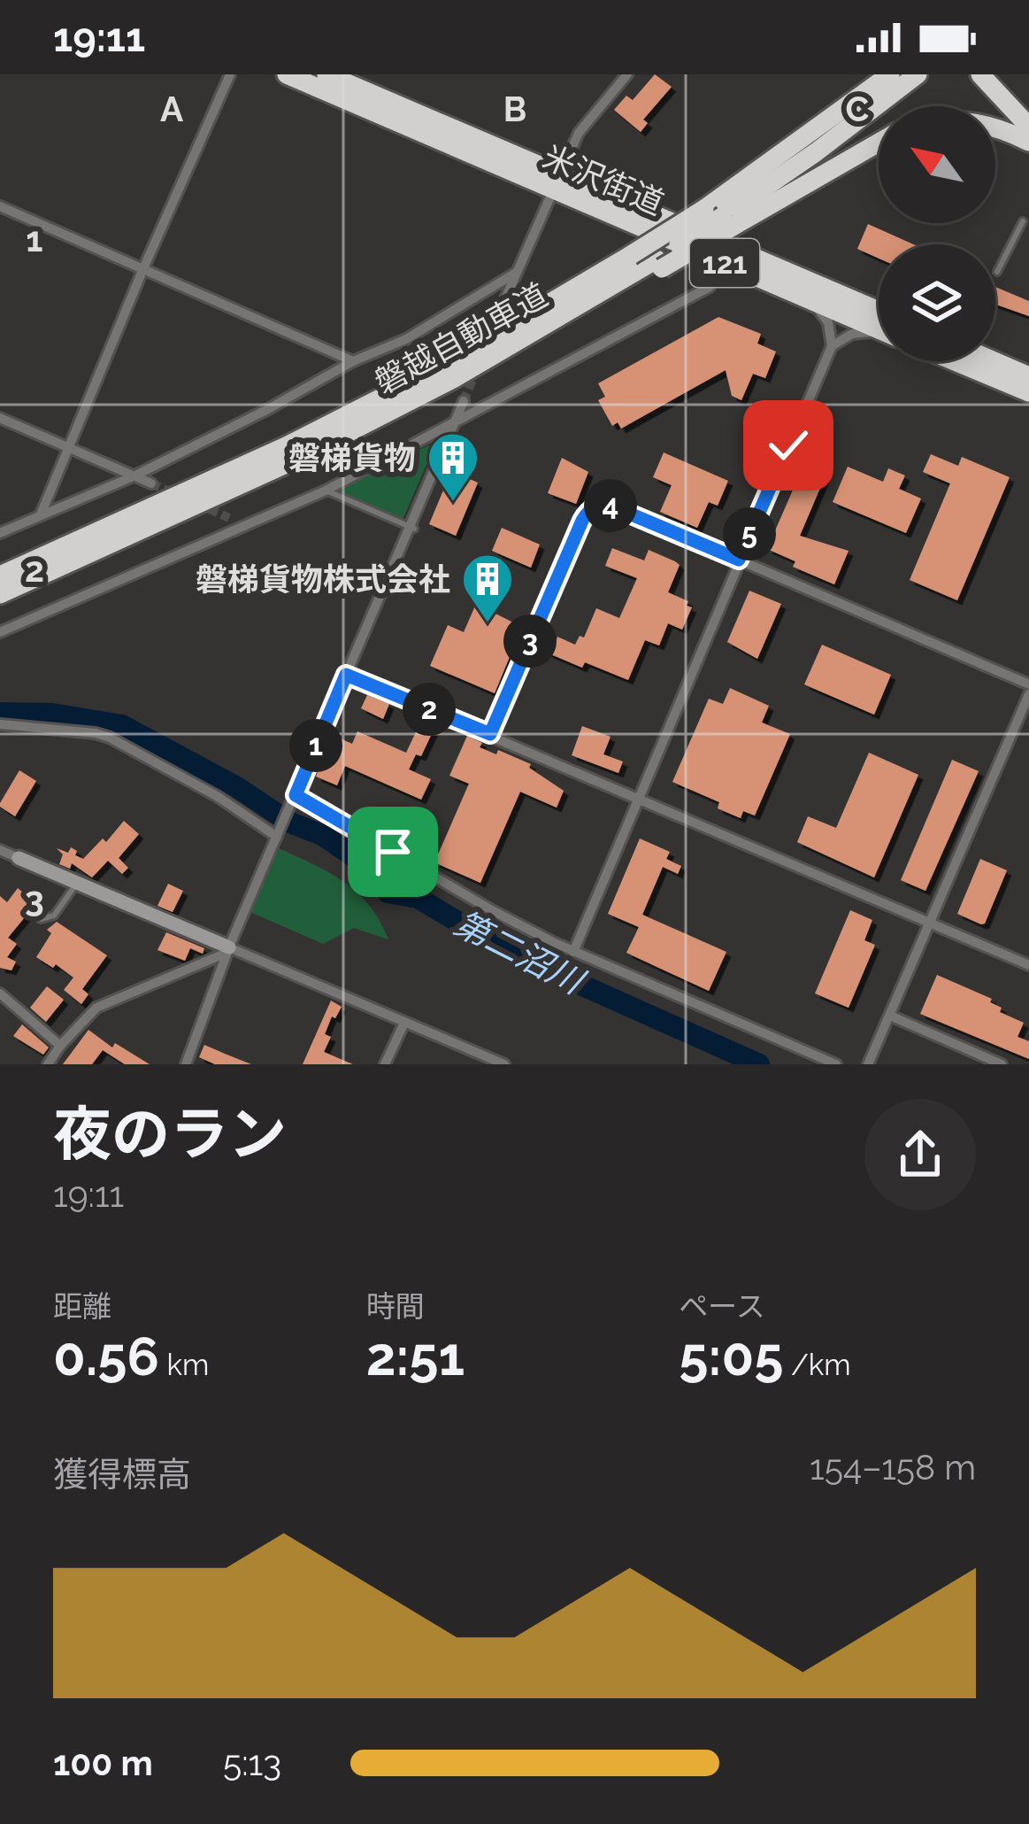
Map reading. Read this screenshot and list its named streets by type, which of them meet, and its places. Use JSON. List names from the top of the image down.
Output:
{
  "streets": {
    "highway": ["米沢街道", "121", "磐越自動車道"]
  },
  "water": ["第二沼川"],
  "places": {
    "building": ["磐梯貨物", "磐梯貨物株式会社"]
  },
  "north": "top left",
  "page": {
    "status": "19:11",
    "pins": [
      "4",
      "5",
      "3",
      "2",
      "1"
    ],
    "heading": ["夜のラン", "19:11"],
    "stats": [
      ["距離", "0.56 km"],
      ["時間", "2:51"],
      ["ペース", "5:05 /km"]
    ],
    "chart": ["獲得標高", "154–158 m"],
    "list": [
      {
        "name": "100 m",
        "note": "5:13"
      }
    ]
  },
  "grid": {
    "columns": ["A", "B", "C"],
    "rows": ["1", "2", "3"]
  }
}
